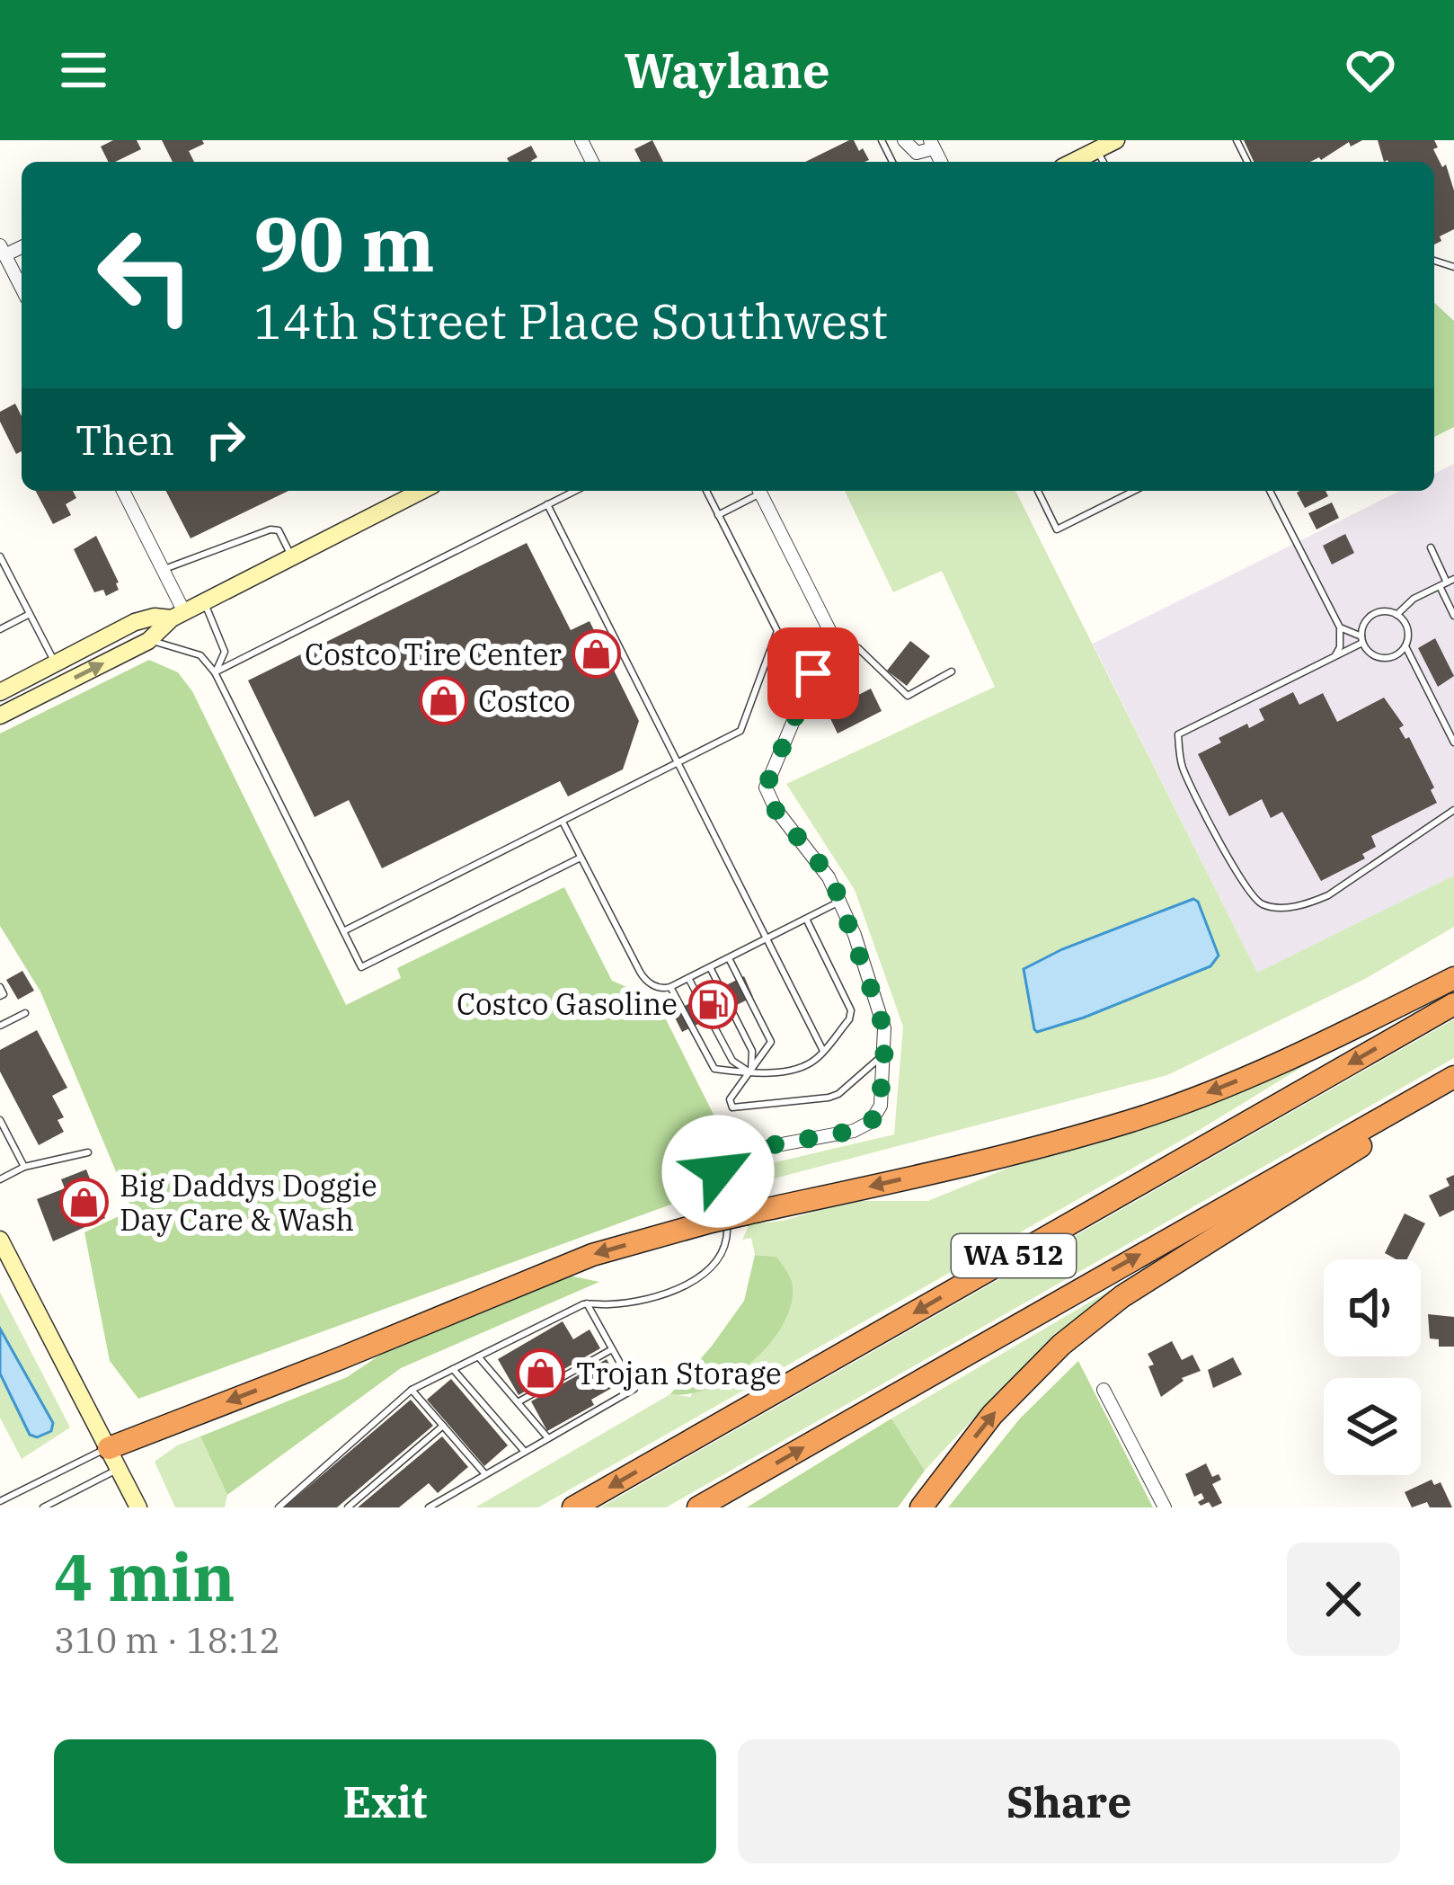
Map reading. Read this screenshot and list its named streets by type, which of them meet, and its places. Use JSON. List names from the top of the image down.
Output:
{
  "streets": {
    "highway": ["WA 512"]
  },
  "places": {
    "shop": [
      "Costco Tire Center",
      "Costco",
      "Big Daddys Doggie Day Care & Wash",
      "Trojan Storage"
    ],
    "fuel station": ["Costco Gasoline"]
  },
  "page": {
    "header": "Waylane",
    "turn": ["90 m", "14th Street Place Southwest"],
    "then": "Then",
    "heading": ["4 min", "310 m · 18:12"],
    "buttons": ["Exit", "Share"]
  }
}
